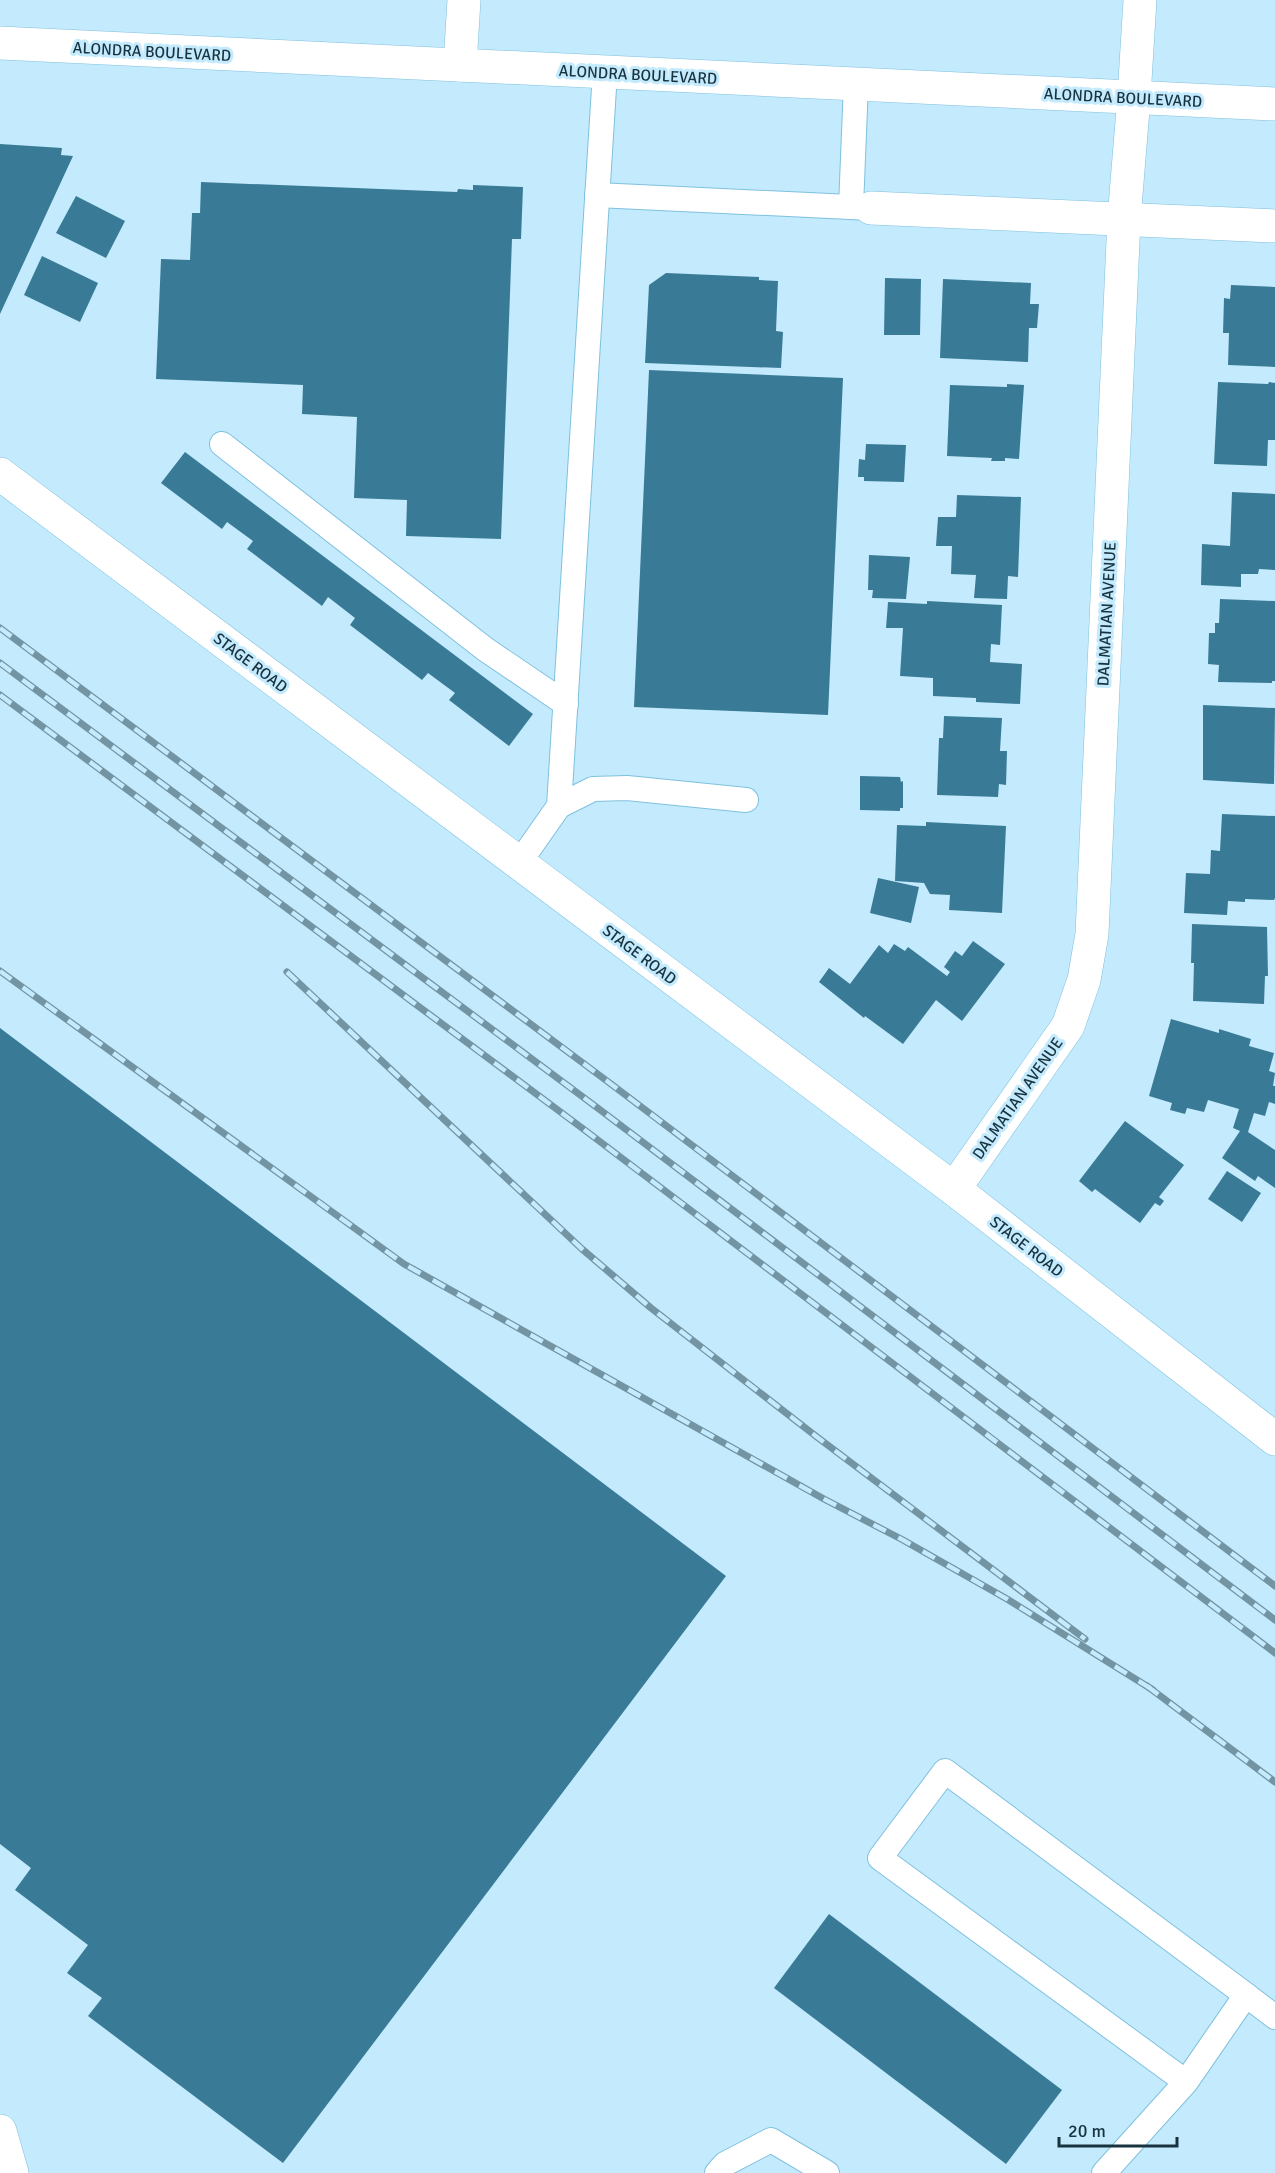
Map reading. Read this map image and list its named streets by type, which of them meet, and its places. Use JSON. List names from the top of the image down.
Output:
{
  "streets": {
    "main road": ["ALONDRA BOULEVARD", "DALMATIAN AVENUE", "STAGE ROAD"]
  },
  "crossings": [
    ["ALONDRA BOULEVARD", "DALMATIAN AVENUE"],
    ["DALMATIAN AVENUE", "STAGE ROAD"]
  ],
  "scale_bar": "20 m"
}
